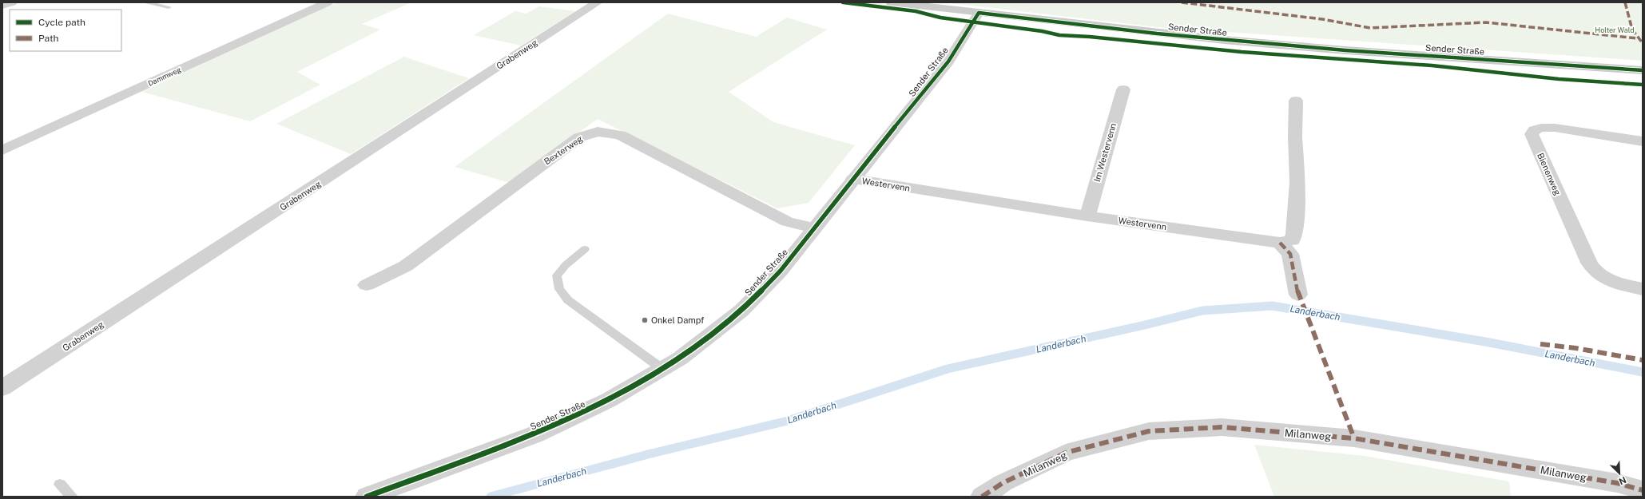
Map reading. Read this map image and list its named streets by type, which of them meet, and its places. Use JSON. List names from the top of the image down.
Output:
{
  "streets": {
    "main road": ["Sender Straße"],
    "street": [
      "Grabenweg",
      "Dammweg",
      "Bexterweg",
      "Im Westervenn",
      "Bienenweg",
      "Westervenn",
      "Milanweg"
    ]
  },
  "crossings": [
    ["Sender Straße", "Bexterweg"],
    ["Sender Straße", "Westervenn"],
    ["Im Westervenn", "Westervenn"]
  ],
  "water": ["Landerbach"],
  "parks": ["Holter Wald"],
  "places": ["Onkel Dampf"],
  "legend": ["Cycle path", "Path"],
  "north": "bottom right"
}
